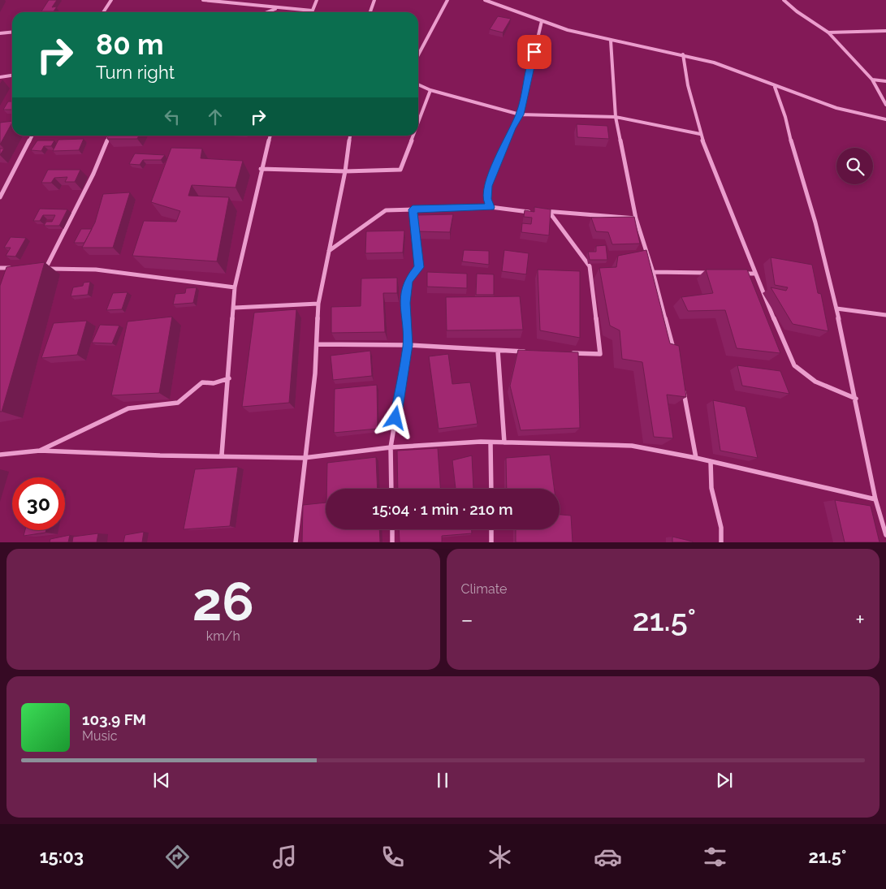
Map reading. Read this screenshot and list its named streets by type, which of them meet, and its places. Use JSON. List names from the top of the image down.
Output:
{
  "page": {
    "turn": ["80 m", "Turn right"],
    "limit": "30",
    "trip": "15:04 · 1 min · 210 m",
    "tile": [
      ["26", "km/h"],
      "Climate"
    ],
    "heat": ["−", "21.5°", "+"],
    "song": ["103.9 FM", "Music"],
    "tabs": ["15:03", "21.5°"]
  }
}
